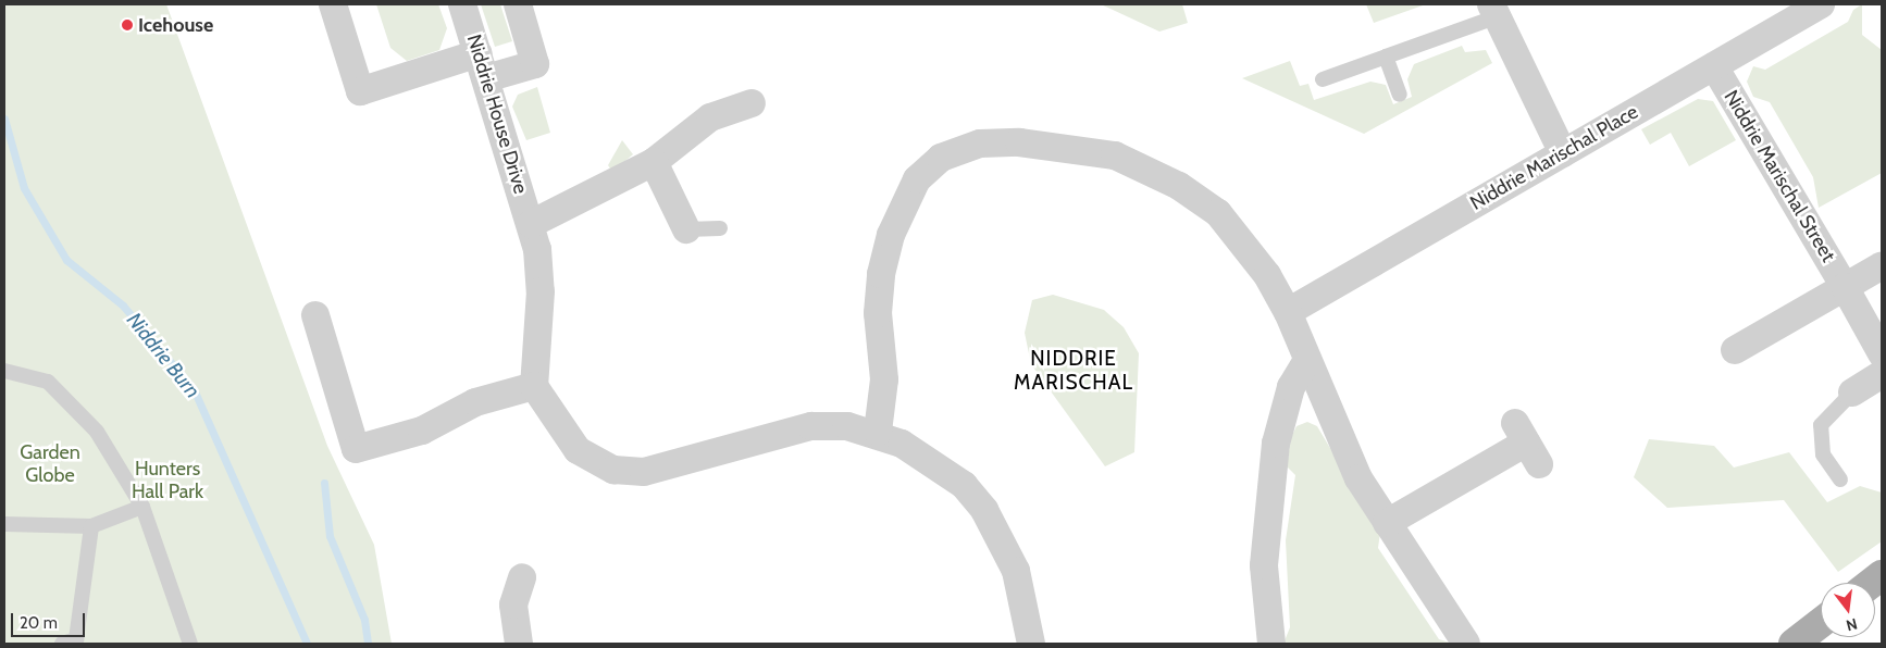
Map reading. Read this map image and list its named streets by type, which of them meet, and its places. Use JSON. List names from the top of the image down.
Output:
{
  "streets": {
    "street": ["Niddrie House Drive", "Niddrie Marischal Place", "Niddrie Marischal Street"]
  },
  "crossings": [
    ["Niddrie Marischal Place", "Niddrie Marischal Street"]
  ],
  "districts": ["NIDDRIE MARISCHAL"],
  "water": ["Niddrie Burn"],
  "parks": ["Garden Globe", "Hunters Hall Park"],
  "places": ["Icehouse"],
  "scale_bar": "20 m",
  "north": "bottom"
}
